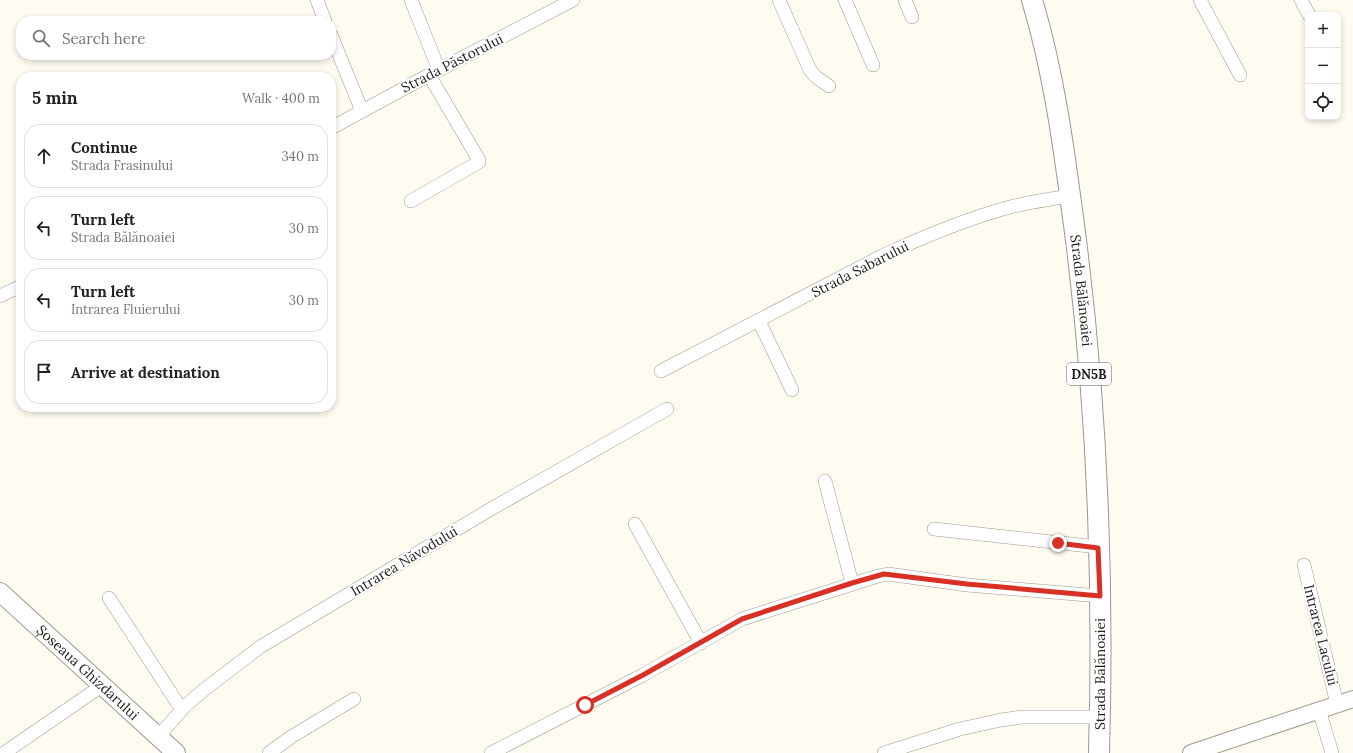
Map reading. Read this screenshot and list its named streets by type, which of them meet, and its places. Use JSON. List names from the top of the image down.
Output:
{
  "streets": {
    "main road": ["Strada Bălănoaiei", "DN5B", "Șoseaua Ghizdarului"],
    "street": [
      "Strada Păstorului",
      "Strada Sabarului",
      "Intrarea Năvodului",
      "Intrarea Lacului"
    ]
  },
  "crossings": [
    ["Strada Sabarului", "Strada Bălănoaiei"],
    ["Intrarea Năvodului", "Șoseaua Ghizdarului"]
  ],
  "page": {
    "map_buttons": ["+", "−"],
    "search": "Search here",
    "heading": ["5 min", "Walk · 400 m"],
    "list": [
      ["Continue", "Strada Frasinului", "340 m"],
      ["Turn left", "Strada Bălănoaiei", "30 m"],
      ["Turn left", "Intrarea Fluierului", "30 m"],
      "Arrive at destination"
    ]
  }
}
